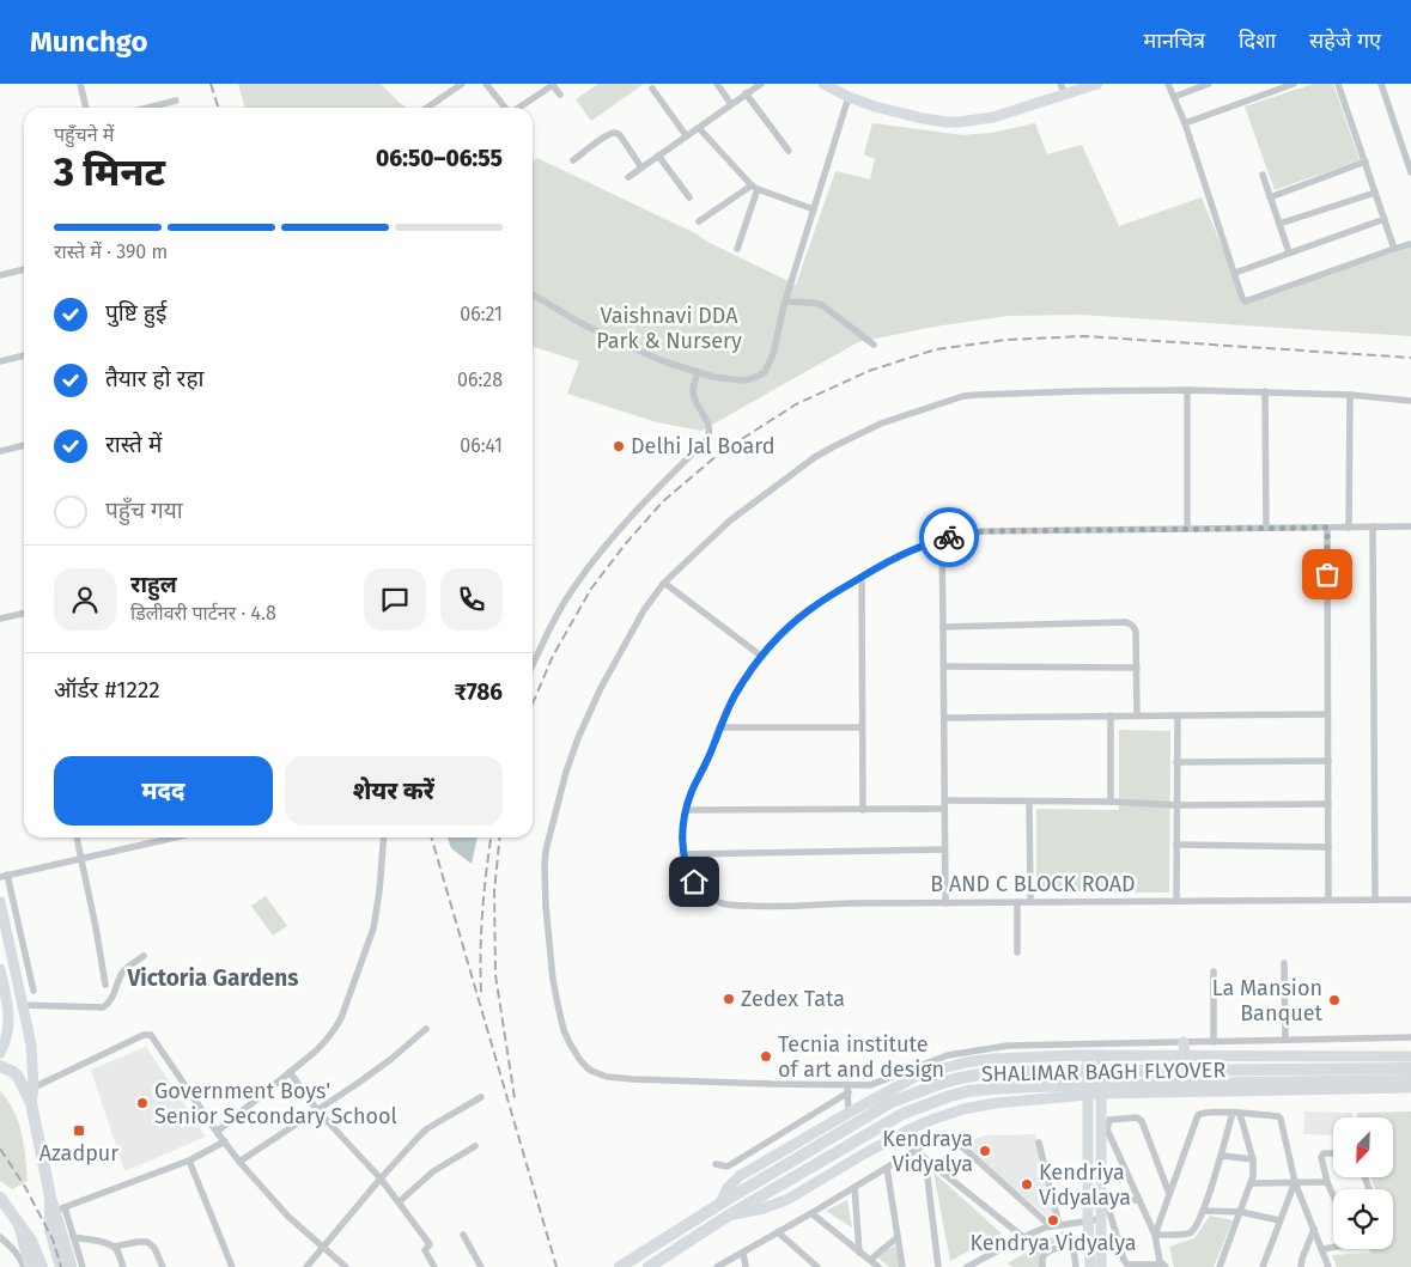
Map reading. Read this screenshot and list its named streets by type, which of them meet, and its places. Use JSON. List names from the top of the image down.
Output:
{
  "streets": {
    "main road": ["SHALIMAR BAGH FLYOVER"],
    "street": ["B AND C BLOCK ROAD"]
  },
  "districts": ["Victoria Gardens"],
  "parks": ["Vaishnavi DDA Park & Nursery"],
  "places": {
    "other": [
      "Delhi Jal Board",
      "Zedex Tata",
      "La Mansion Banquet",
      "Tecnia institute of art and design",
      "Government Boys' Senior Secondary School",
      "Kendraya Vidyalya",
      "Kendriya Vidyalaya",
      "Kendrya Vidyalya"
    ],
    "transit": ["Azadpur"]
  },
  "north": "bottom left",
  "page": {
    "header": "Munchgo",
    "nav": ["मानचित्र", "दिशा", "सहेजे गए"],
    "heading": ["3 मिनट", "पहुँचने में", "06:50–06:55"],
    "panel": [
      "राहुल",
      "डिलीवरी पार्टनर · 4.8",
      "ऑर्डर #1222",
      "₹786"
    ],
    "bar": "रास्ते में · 390 m",
    "list": [
      ["पुष्टि हुई", "06:21"],
      ["तैयार हो रहा", "06:28"],
      ["रास्ते में", "06:41"],
      "पहुँच गया"
    ],
    "buttons": ["मदद", "शेयर करें"]
  }
}
